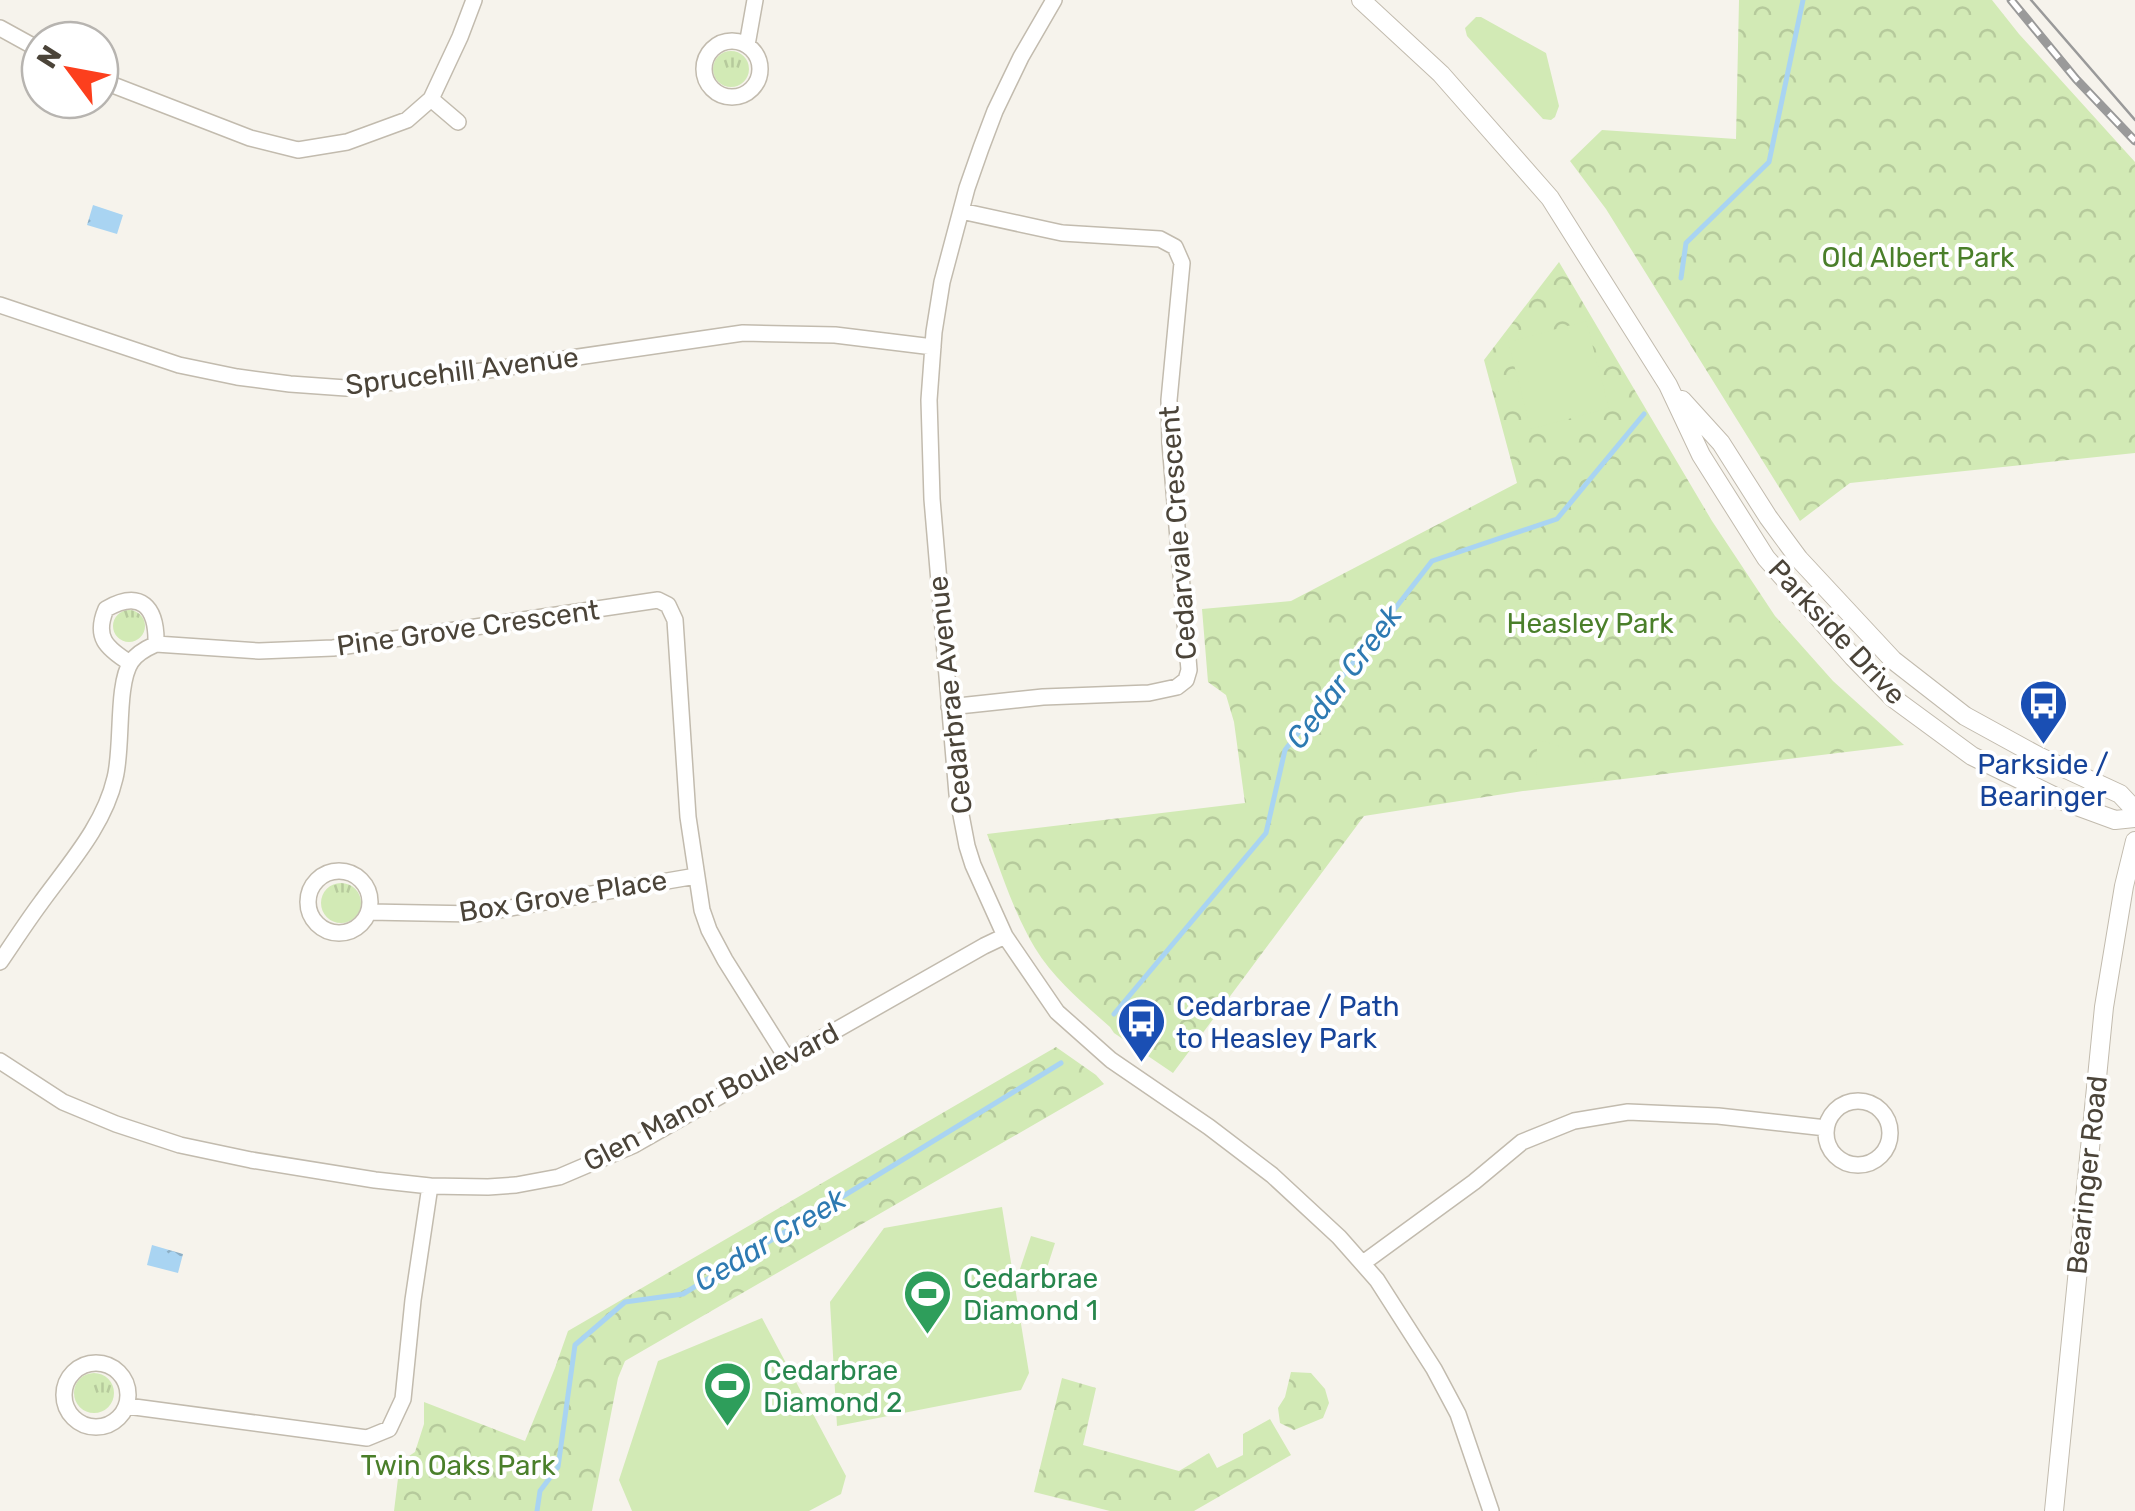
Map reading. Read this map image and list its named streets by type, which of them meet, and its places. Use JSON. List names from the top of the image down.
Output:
{
  "streets": {
    "street": [
      "Sprucehill Avenue",
      "Cedarvale Crescent",
      "Pine Grove Crescent",
      "Parkside Drive",
      "Cedarbrae Avenue",
      "Box Grove Place",
      "Glen Manor Boulevard",
      "Bearinger Road"
    ]
  },
  "crossings": [
    ["Sprucehill Avenue", "Cedarbrae Avenue"],
    ["Cedarvale Crescent", "Cedarbrae Avenue"],
    ["Pine Grove Crescent", "Box Grove Place"],
    ["Pine Grove Crescent", "Glen Manor Boulevard"],
    ["Cedarbrae Avenue", "Glen Manor Boulevard"]
  ],
  "water": ["Cedar Creek"],
  "parks": ["Old Albert Park", "Heasley Park", "Twin Oaks Park"],
  "places": {
    "bus stop": ["Parkside / Bearinger", "Cedarbrae / Path to Heasley Park"],
    "sports": ["Cedarbrae Diamond 1", "Cedarbrae Diamond 2"]
  },
  "north": "top left"
}
